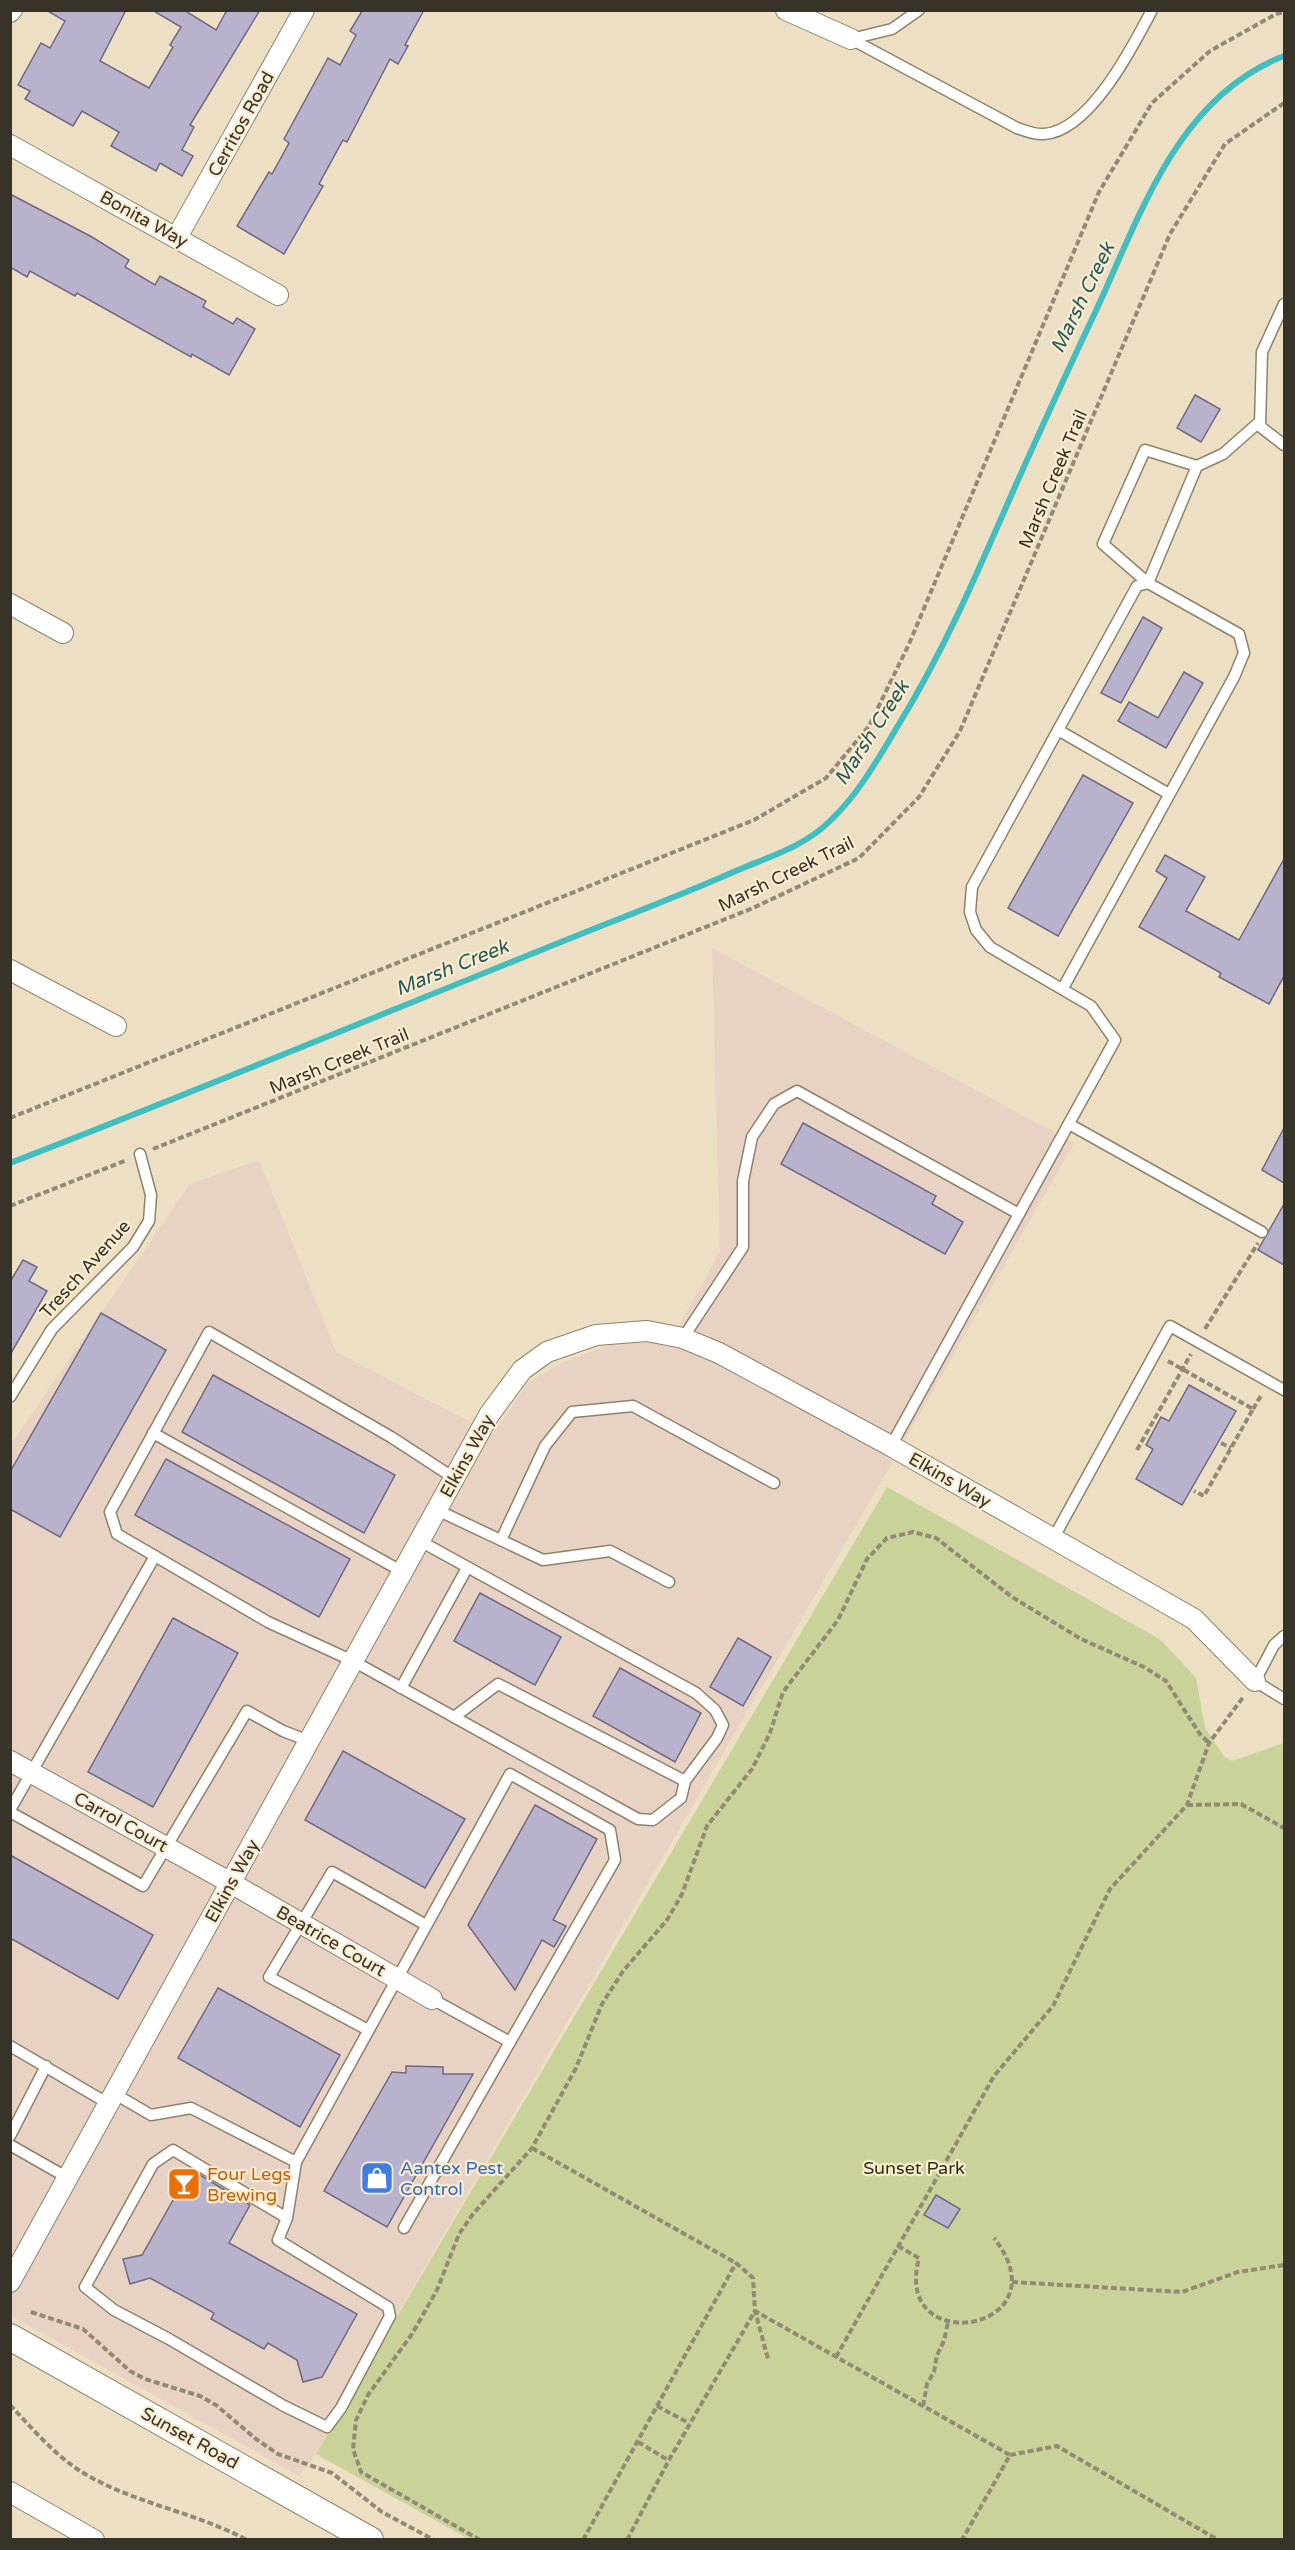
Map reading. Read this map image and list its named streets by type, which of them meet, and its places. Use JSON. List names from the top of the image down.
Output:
{
  "streets": {
    "street": [
      "Cerritos Road",
      "Bonita Way",
      "Elkins Way",
      "Carrol Court",
      "Beatrice Court",
      "Sunset Road"
    ],
    "lane": ["Tresch Avenue"],
    "path": ["Marsh Creek Trail"]
  },
  "crossings": [
    ["Cerritos Road", "Bonita Way"],
    ["Marsh Creek Trail", "Tresch Avenue"],
    ["Elkins Way", "Carrol Court"],
    ["Elkins Way", "Beatrice Court"],
    ["Carrol Court", "Beatrice Court"]
  ],
  "water": ["Marsh Creek"],
  "parks": ["Sunset Park"],
  "places": {
    "shop": ["Aantex Pest Control"],
    "bar": ["Four Legs Brewing"]
  }
}
